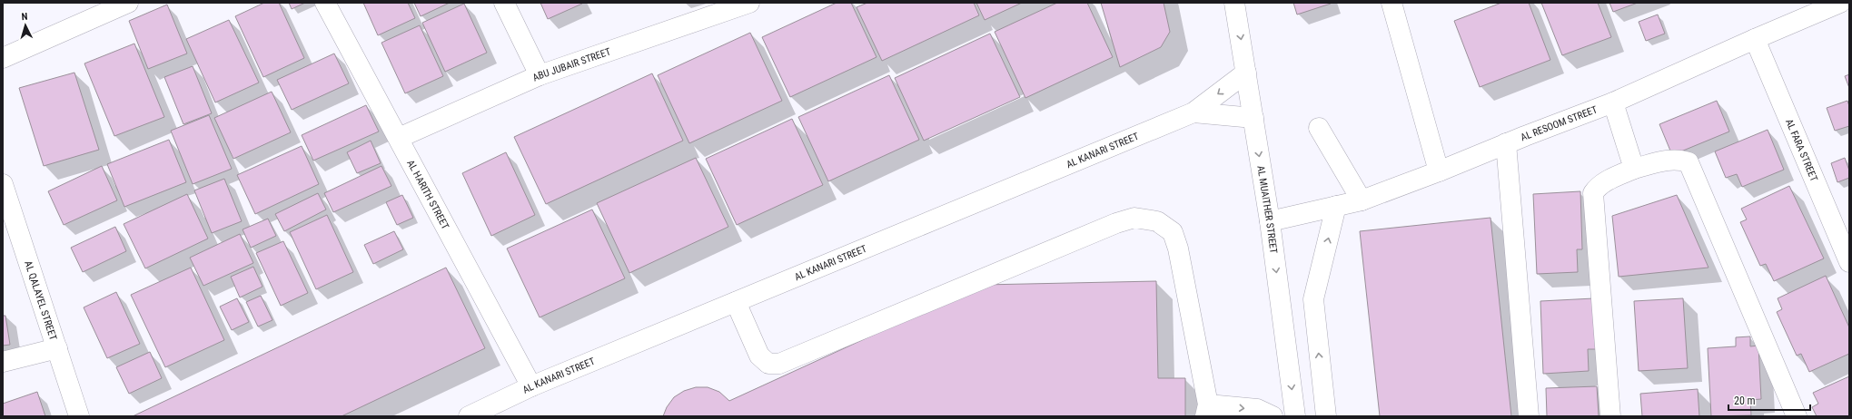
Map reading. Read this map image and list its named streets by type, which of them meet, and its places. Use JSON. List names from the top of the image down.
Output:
{
  "streets": {
    "street": [
      "ABU JUBAIR STREET",
      "AL RESOOM STREET",
      "AL KANARI STREET",
      "AL FARA STREET",
      "AL HARITH STREET",
      "AL MUAITHER STREET",
      "AL QALAYEL STREET"
    ]
  },
  "crossings": [
    ["ABU JUBAIR STREET", "AL HARITH STREET"],
    ["AL RESOOM STREET", "AL FARA STREET"],
    ["AL RESOOM STREET", "AL MUAITHER STREET"],
    ["AL KANARI STREET", "AL HARITH STREET"],
    ["AL KANARI STREET", "AL MUAITHER STREET"]
  ],
  "scale_bar": "20 m",
  "north": "top"
}
